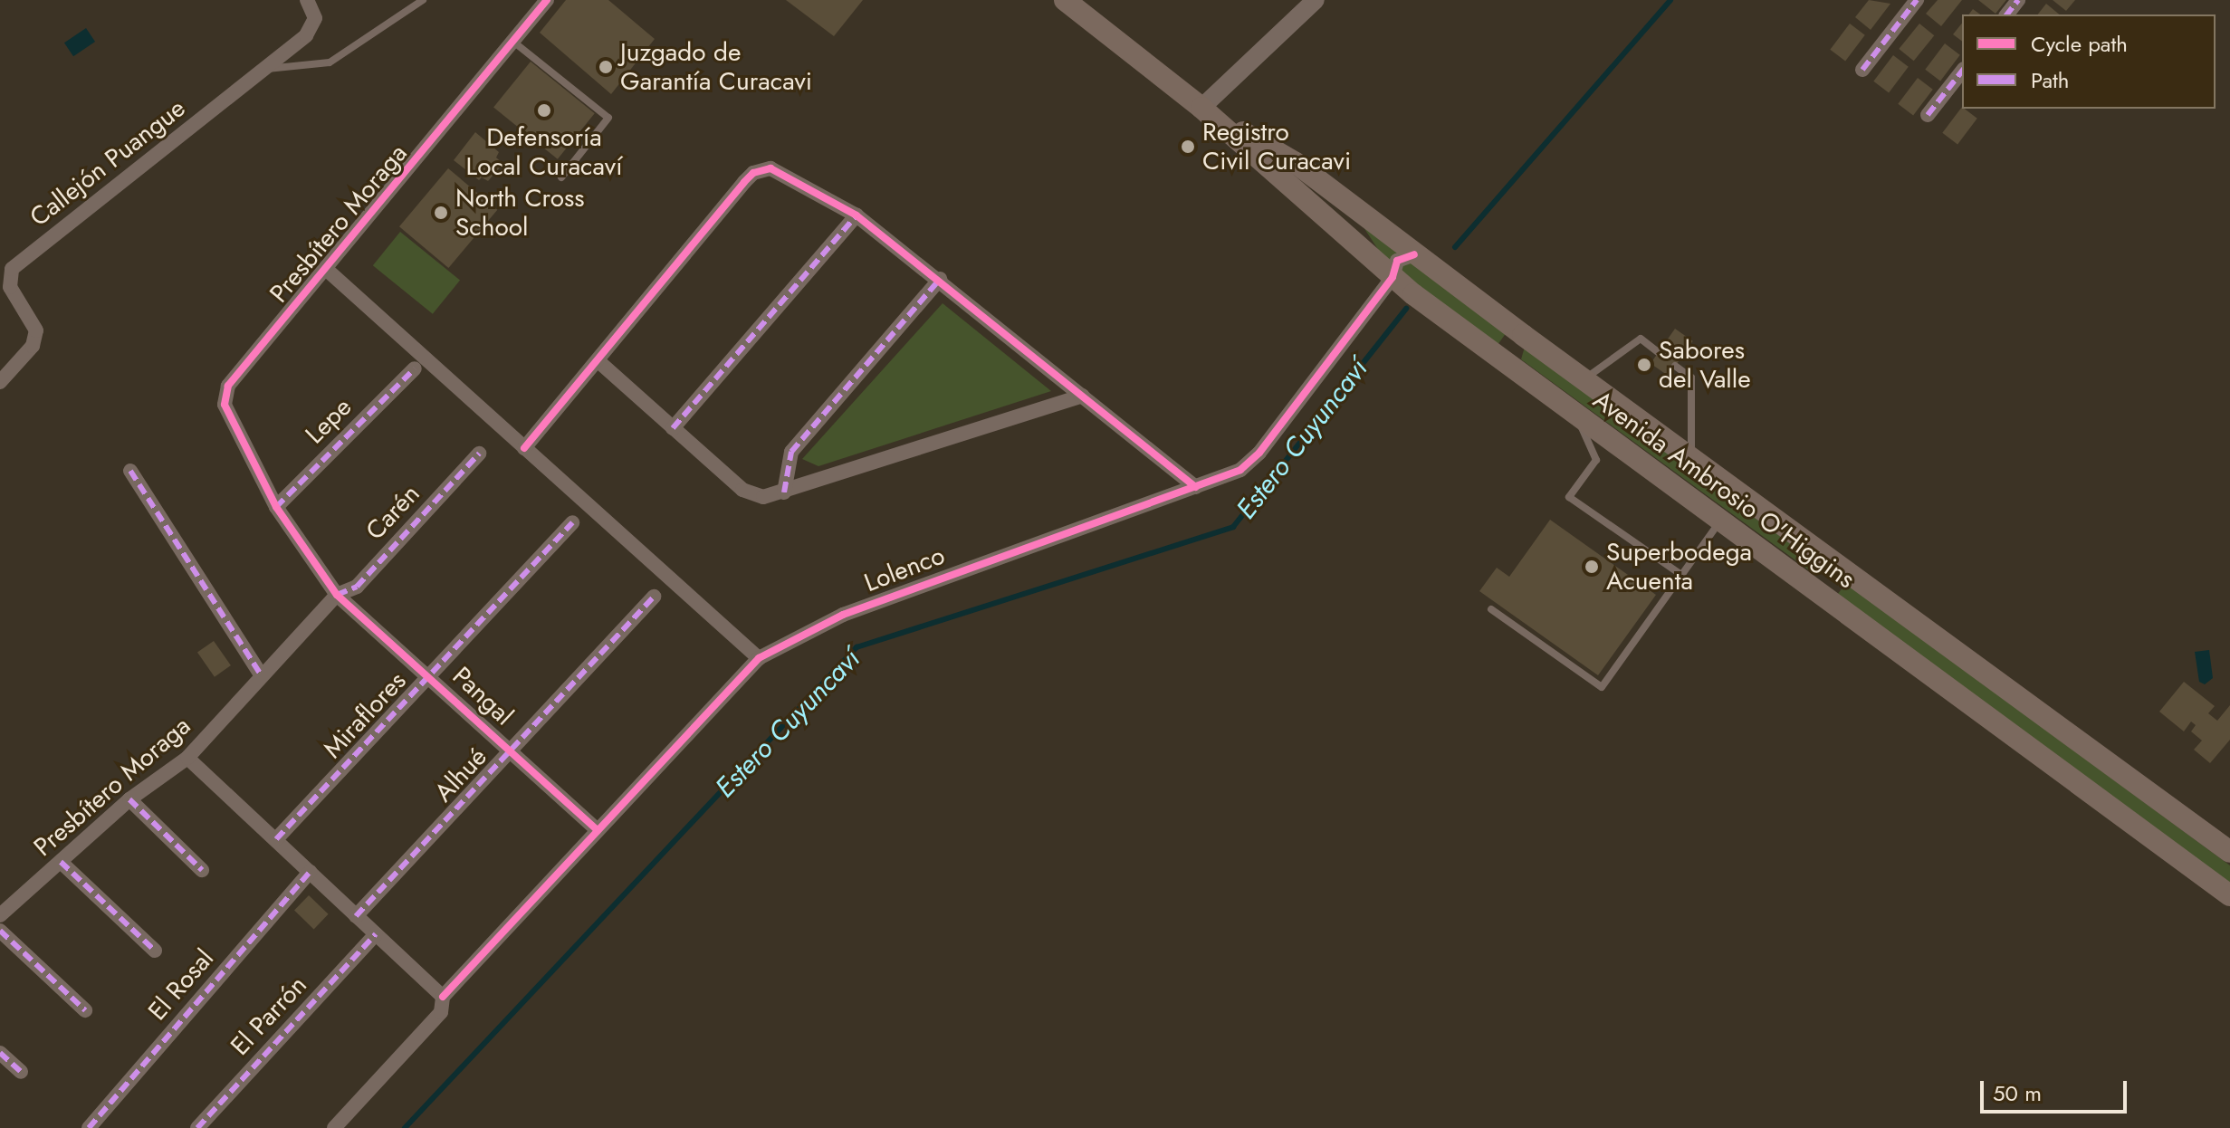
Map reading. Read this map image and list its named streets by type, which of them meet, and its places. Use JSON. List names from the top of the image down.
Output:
{
  "streets": {
    "main road": ["Avenida Ambrosio O'Higgins"],
    "street": [
      "Callejón Puangue",
      "Presbítero Moraga",
      "Lepe",
      "Carén",
      "Lolenco",
      "Pangal",
      "Miraflores",
      "Alhué",
      "El Rosal",
      "El Parrón"
    ]
  },
  "crossings": [
    ["Presbítero Moraga", "Lepe"],
    ["Presbítero Moraga", "Carén"],
    ["Presbítero Moraga", "Pangal"],
    ["Avenida Ambrosio O'Higgins", "Lolenco"],
    ["Carén", "Pangal"],
    ["Lolenco", "Pangal"],
    ["Pangal", "Miraflores"],
    ["Pangal", "Alhué"]
  ],
  "water": ["Estero Cuyuncaví"],
  "places": [
    "Juzgado de Garantía Curacavi",
    "Defensoría Local Curacaví",
    "Registro Civil Curacavi",
    "North Cross School",
    "Sabores del Valle",
    "Superbodega Acuenta"
  ],
  "legend": ["Cycle path", "Path"],
  "scale_bar": "50 m"
}
